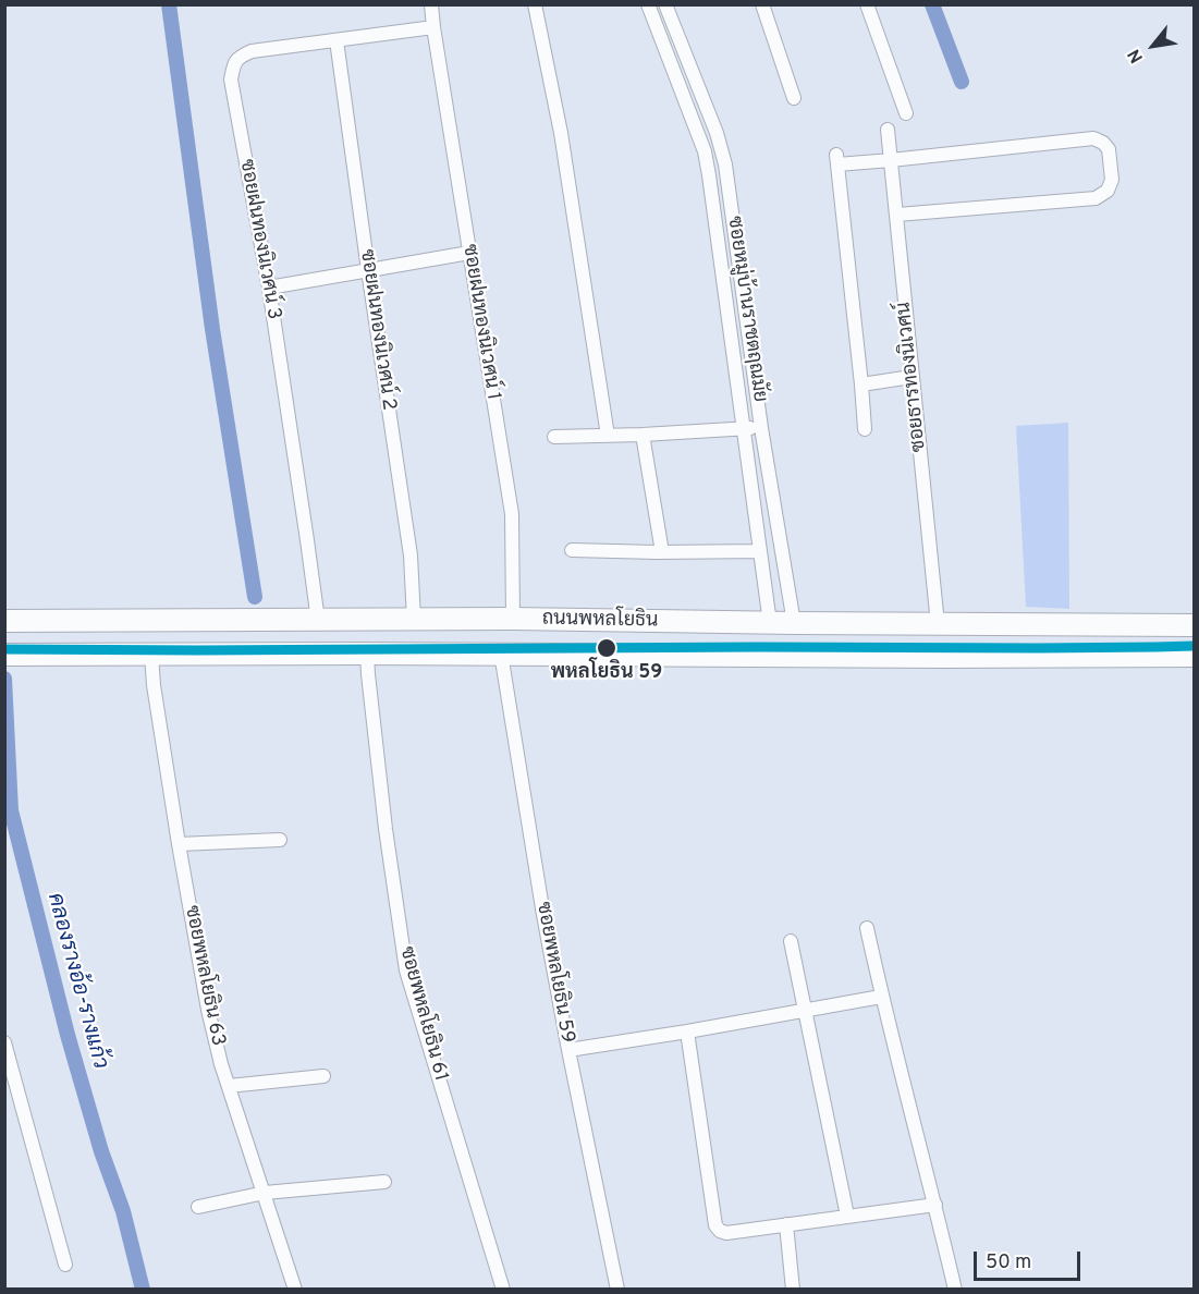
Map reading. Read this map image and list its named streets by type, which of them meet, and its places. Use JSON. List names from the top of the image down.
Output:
{
  "streets": {
    "main road": ["ถนนพหลโยธิน"],
    "street": [
      "ซอยฝนทองนิเวศน์ 3",
      "ซอยหมู่บ้านราชตฤณมัย",
      "ซอยฝนทองนิเวศน์ 1",
      "ซอยฝนทองนิเวศน์ 2",
      "ซอยธารทองนิเวศน์",
      "ซอยพหลโยธิน 59",
      "ซอยพหลโยธิน 63",
      "ซอยพหลโยธิน 61"
    ]
  },
  "crossings": [
    ["ซอยฝนทองนิเวศน์ 3", "ซอยฝนทองนิเวศน์ 1"],
    ["ซอยฝนทองนิเวศน์ 3", "ซอยฝนทองนิเวศน์ 2"],
    ["ซอยฝนทองนิเวศน์ 3", "ถนนพหลโยธิน"],
    ["ซอยหมู่บ้านราชตฤณมัย", "ถนนพหลโยธิน"],
    ["ซอยฝนทองนิเวศน์ 1", "ถนนพหลโยธิน"],
    ["ซอยฝนทองนิเวศน์ 2", "ถนนพหลโยธิน"],
    ["ซอยธารทองนิเวศน์", "ถนนพหลโยธิน"],
    ["ถนนพหลโยธิน", "ซอยพหลโยธิน 59"],
    ["ถนนพหลโยธิน", "ซอยพหลโยธิน 63"],
    ["ถนนพหลโยธิน", "ซอยพหลโยธิน 61"]
  ],
  "water": ["คลองรางอ้อ-รางแก้ว"],
  "places": ["พหลโยธิน 59"],
  "scale_bar": "50 m",
  "north": "bottom left"
}
